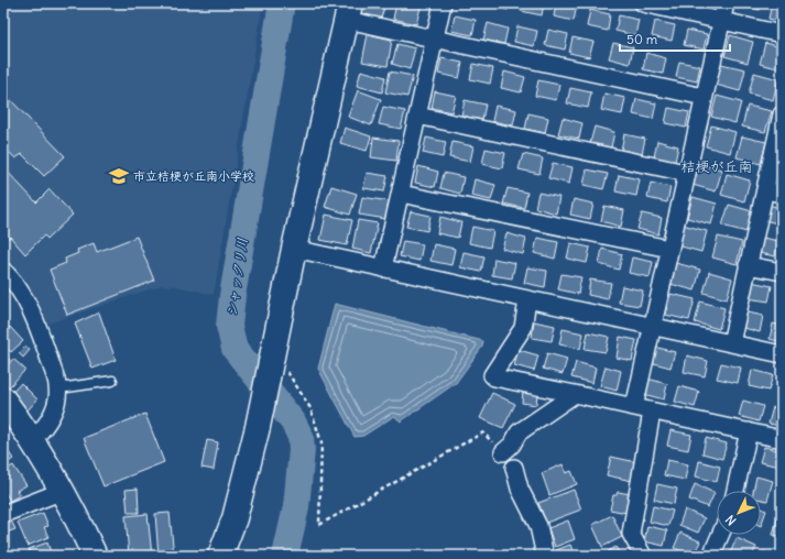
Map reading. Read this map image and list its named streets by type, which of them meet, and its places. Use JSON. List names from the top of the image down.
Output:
{
  "districts": ["桔梗が丘南"],
  "water": ["シャックリ川"],
  "places": {
    "school or university": ["市立桔梗が丘南小学校"]
  },
  "scale_bar": "50 m",
  "north": "bottom left"
}
